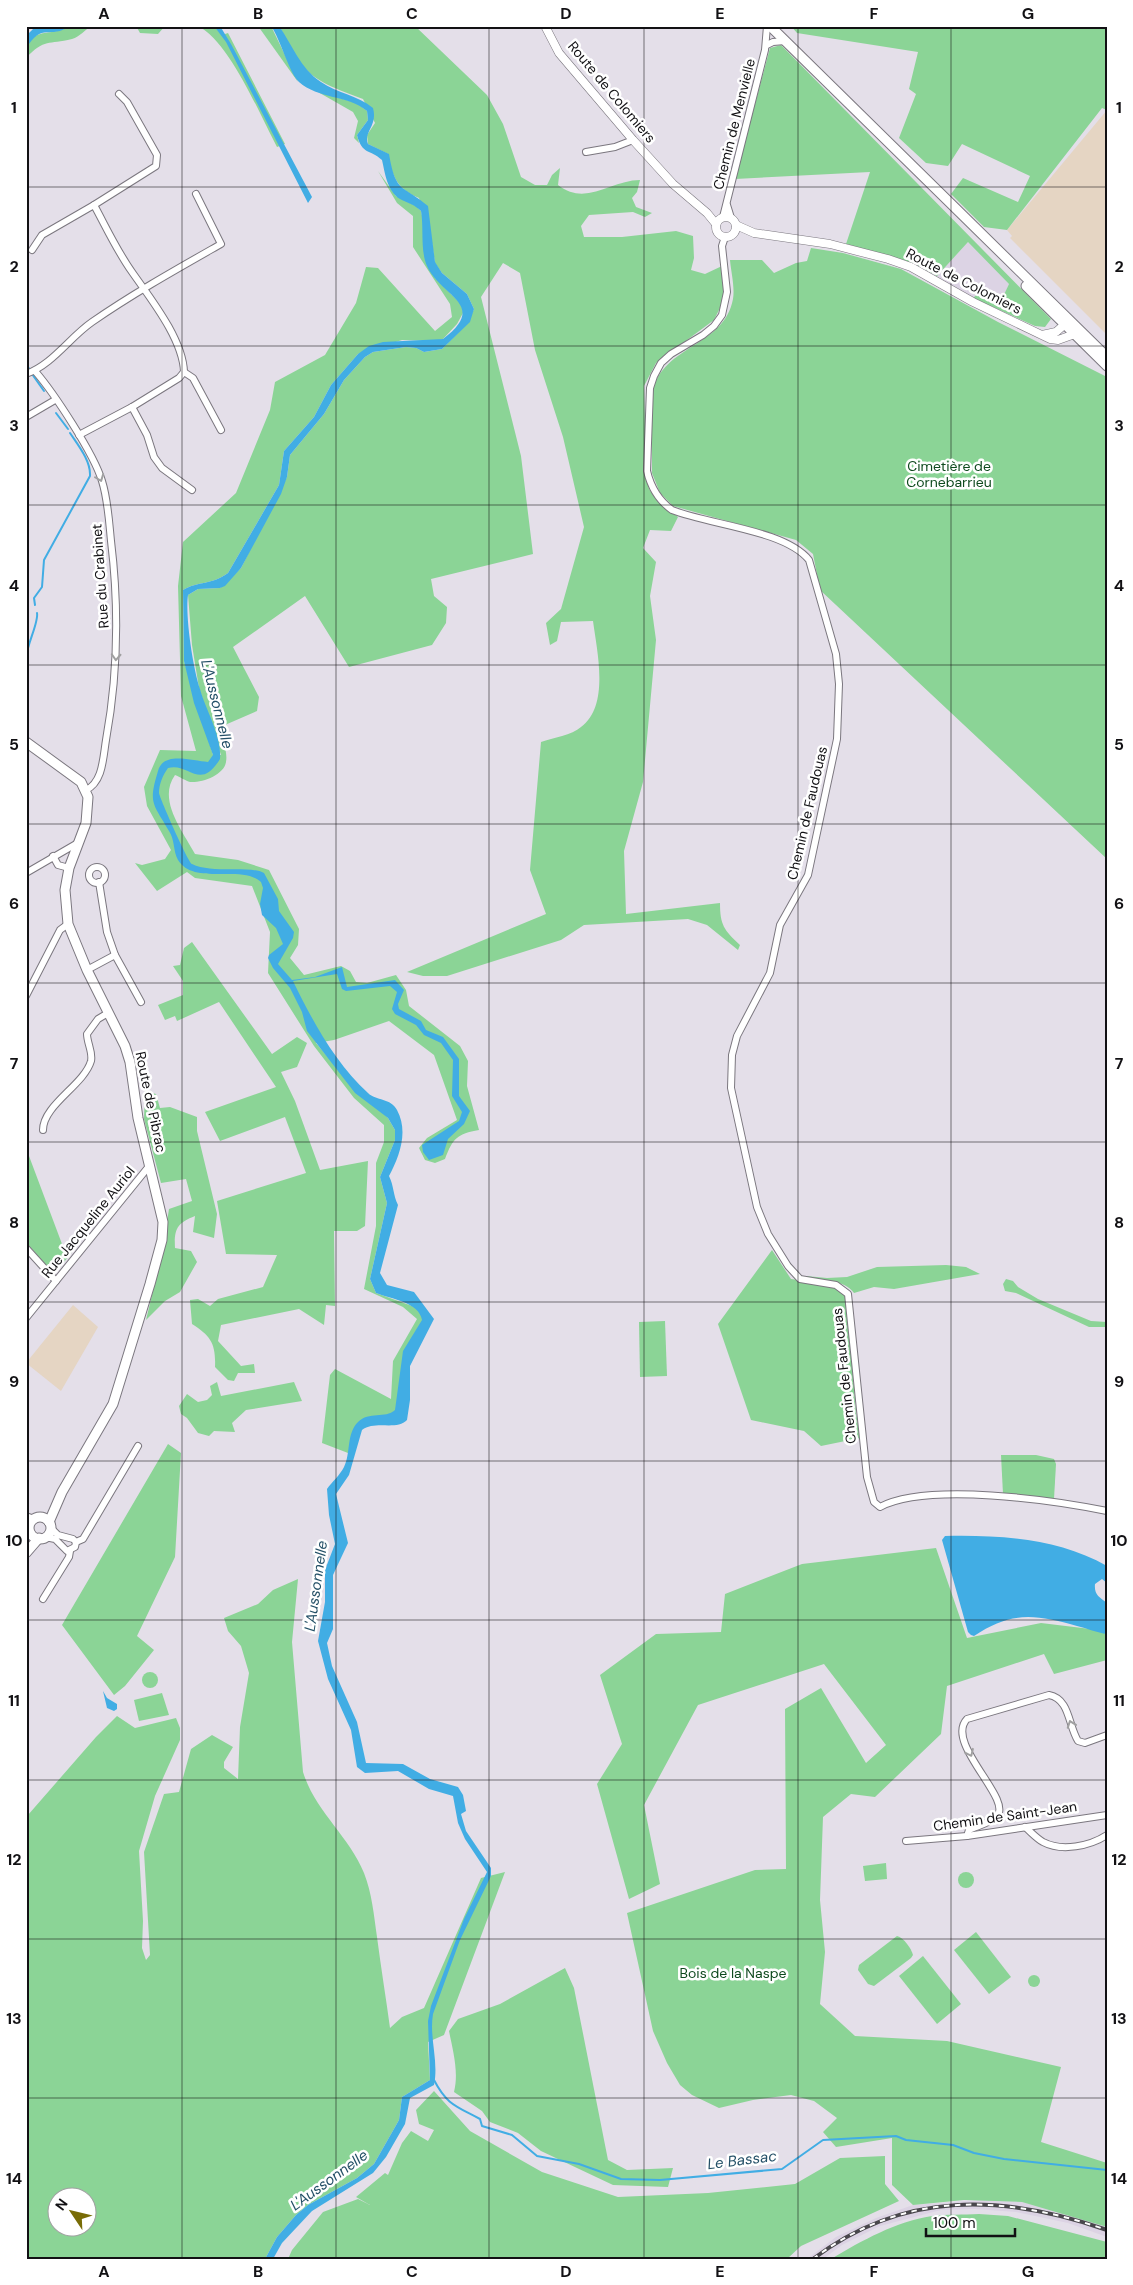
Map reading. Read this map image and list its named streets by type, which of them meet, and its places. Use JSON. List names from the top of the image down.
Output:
{
  "streets": {
    "main road": ["Route de Pibrac"],
    "street": [
      "Route de Colomiers",
      "Chemin de Menvielle",
      "Rue du Crabinet",
      "Chemin de Faudouas",
      "Rue Jacqueline Auriol",
      "Chemin de Saint-Jean"
    ]
  },
  "crossings": [
    ["Route de Colomiers", "Chemin de Menvielle"],
    ["Route de Colomiers", "Chemin de Faudouas"],
    ["Rue du Crabinet", "Route de Pibrac"],
    ["Route de Pibrac", "Rue Jacqueline Auriol"]
  ],
  "one_way": ["Rue du Crabinet"],
  "water": ["L'Aussonnelle", "Le Bassac"],
  "parks": ["Cimetière de Cornebarrieu", "Bois de la Naspe"],
  "scale_bar": "100 m",
  "north": "top left",
  "grid": {
    "columns": [
      "A",
      "B",
      "C",
      "D",
      "E",
      "F",
      "G"
    ],
    "rows": [
      "1",
      "2",
      "3",
      "4",
      "5",
      "6",
      "7",
      "8",
      "9",
      "10",
      "11",
      "12",
      "13",
      "14"
    ]
  }
}
